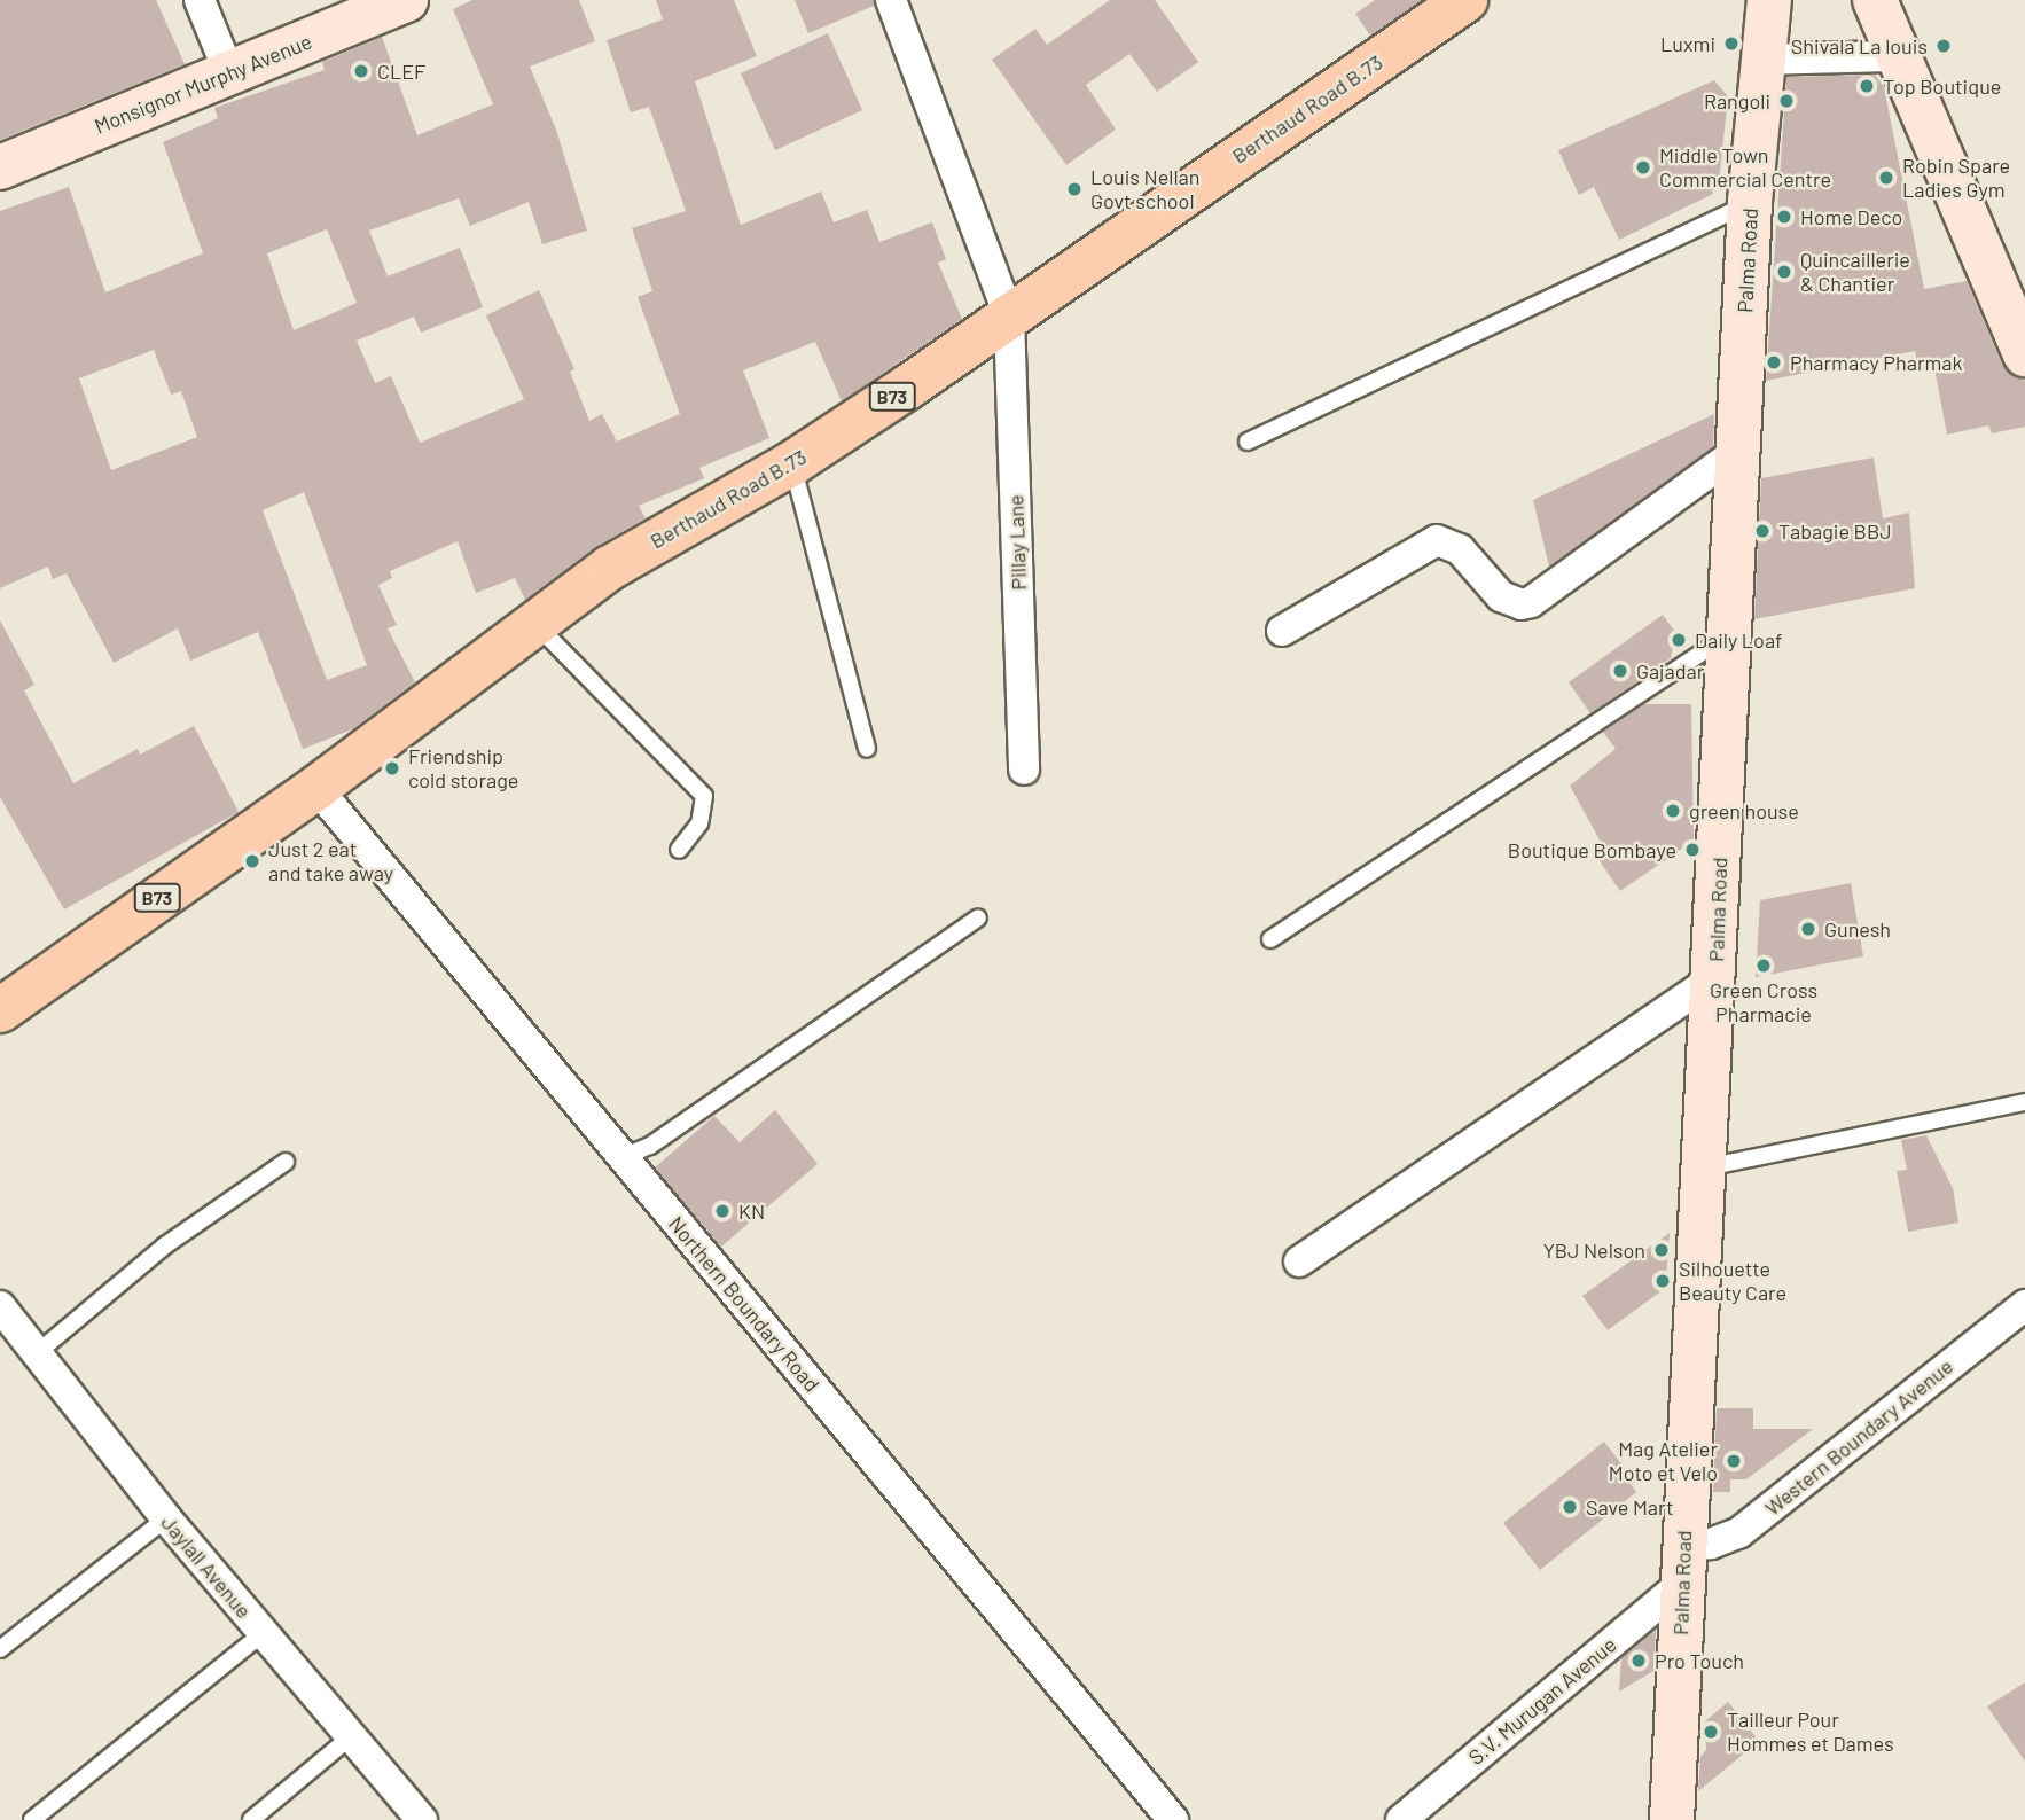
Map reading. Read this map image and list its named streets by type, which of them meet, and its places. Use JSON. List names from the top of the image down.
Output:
{
  "streets": {
    "main road": [
      "Monsignor Murphy Avenue",
      "Berthaud Road B.73",
      "Palma Road",
      "B73"
    ],
    "street": [
      "Pillay Lane",
      "Northern Boundary Road",
      "Western Boundary Avenue",
      "Jaylall Avenue",
      "S.V. Murugan Avenue"
    ]
  },
  "crossings": [
    ["Berthaud Road B.73", "Pillay Lane"],
    ["Berthaud Road B.73", "Northern Boundary Road"],
    ["Palma Road", "Western Boundary Avenue"],
    ["Palma Road", "S.V. Murugan Avenue"],
    ["Western Boundary Avenue", "S.V. Murugan Avenue"]
  ],
  "places": [
    "Luxmi",
    "Shivala La louis",
    "CLEF",
    "Top Boutique",
    "Rangoli",
    "Middle Town Commercial Centre",
    "Robin Spare Ladies Gym",
    "Louis Nellan Govt school",
    "Home Deco",
    "Quincaillerie & Chantier",
    "Pharmacy Pharmak",
    "Tabagie BBJ",
    "Daily Loaf",
    "Gajadar",
    "Friendship cold storage",
    "green house",
    "Boutique Bombaye",
    "Just 2 eat and take away",
    "Gunesh",
    "Green Cross Pharmacie",
    "KN",
    "YBJ Nelson",
    "Silhouette Beauty Care",
    "Mag Atelier Moto et Velo",
    "Save Mart",
    "Pro Touch",
    "Tailleur Pour Hommes et Dames"
  ]
}
